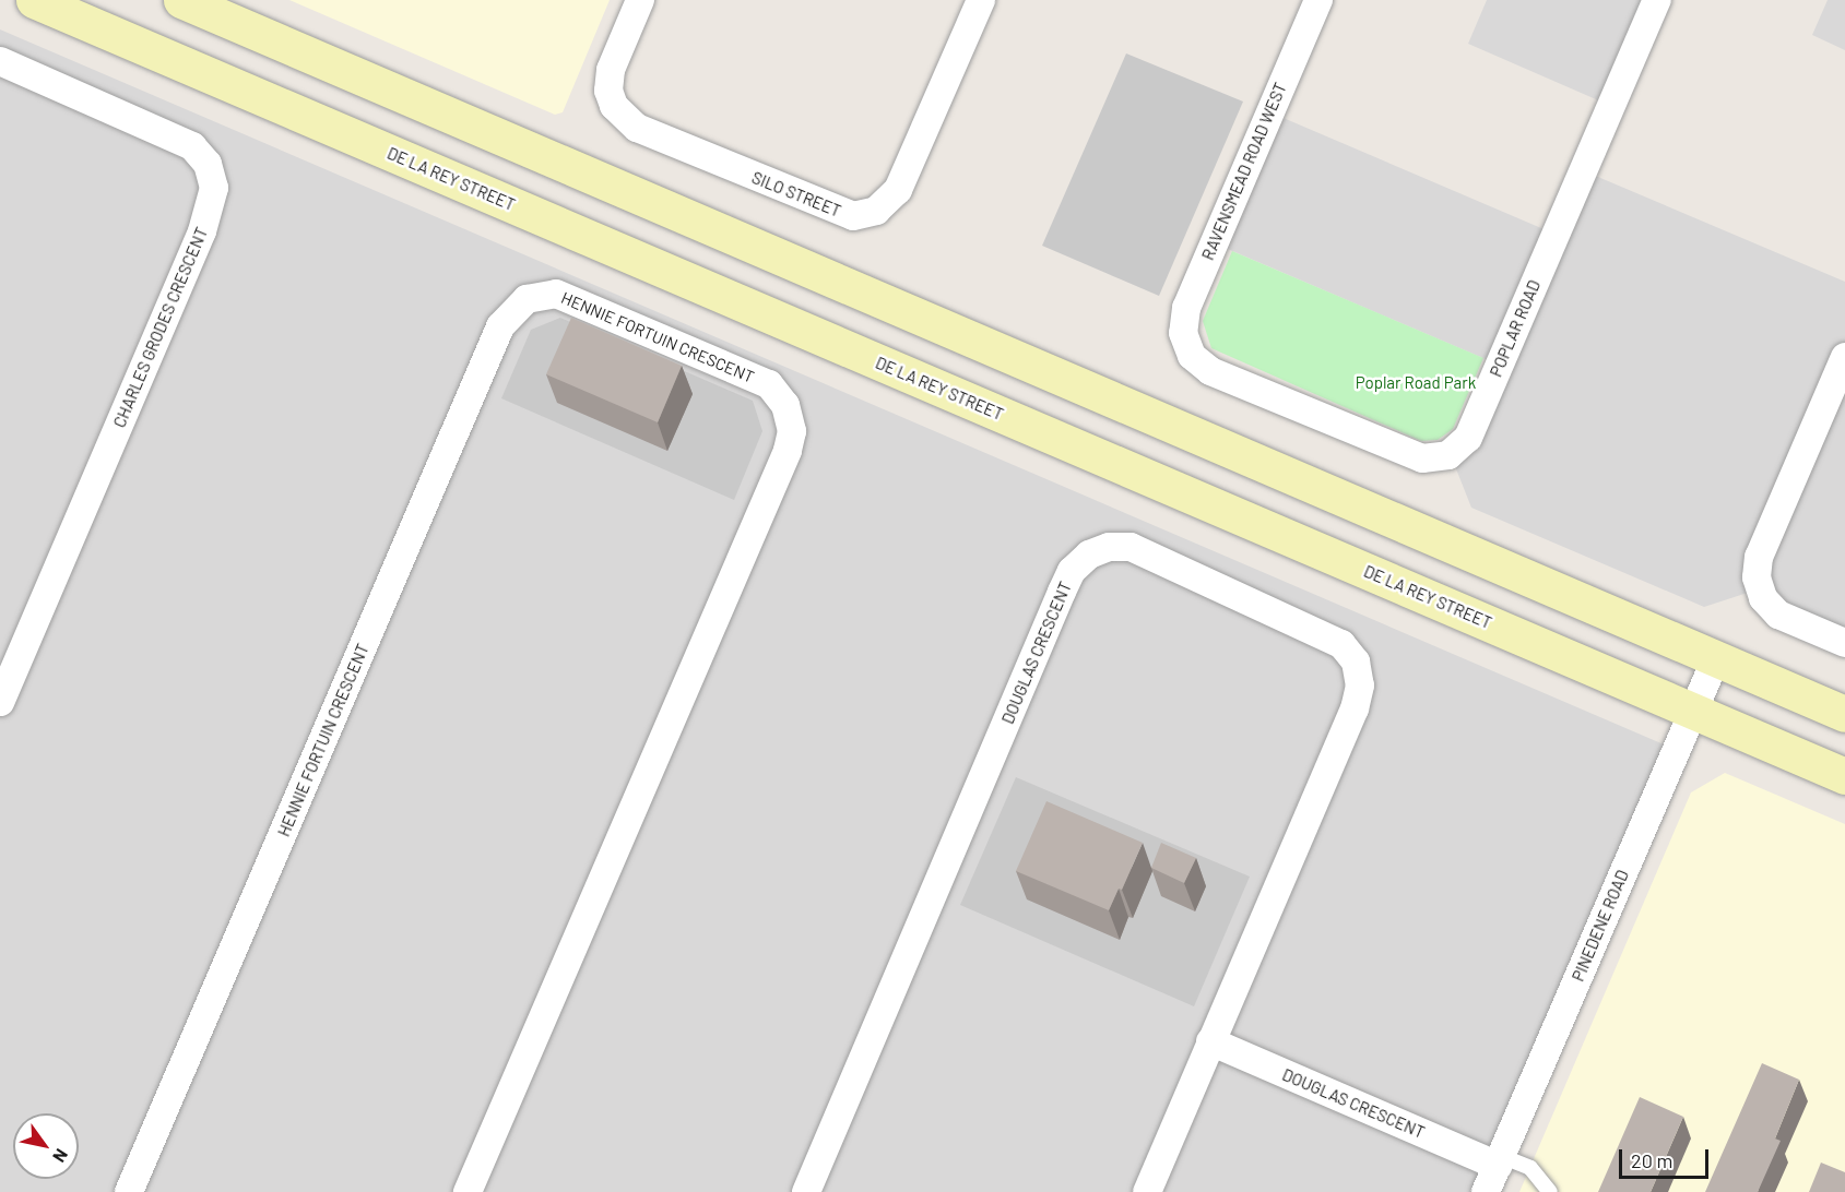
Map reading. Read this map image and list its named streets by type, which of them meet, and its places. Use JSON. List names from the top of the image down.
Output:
{
  "streets": {
    "main road": ["DE LA REY STREET"],
    "street": [
      "RAVENSMEAD ROAD WEST",
      "SILO STREET",
      "CHARLES GRODES CRESCENT",
      "POPLAR ROAD",
      "HENNIE FORTUIN CRESCENT",
      "DOUGLAS CRESCENT",
      "PINEDENE ROAD"
    ]
  },
  "crossings": [
    ["RAVENSMEAD ROAD WEST", "POPLAR ROAD"],
    ["DE LA REY STREET", "PINEDENE ROAD"],
    ["DOUGLAS CRESCENT", "PINEDENE ROAD"]
  ],
  "parks": ["Poplar Road Park"],
  "scale_bar": "20 m",
  "north": "bottom right"
}
